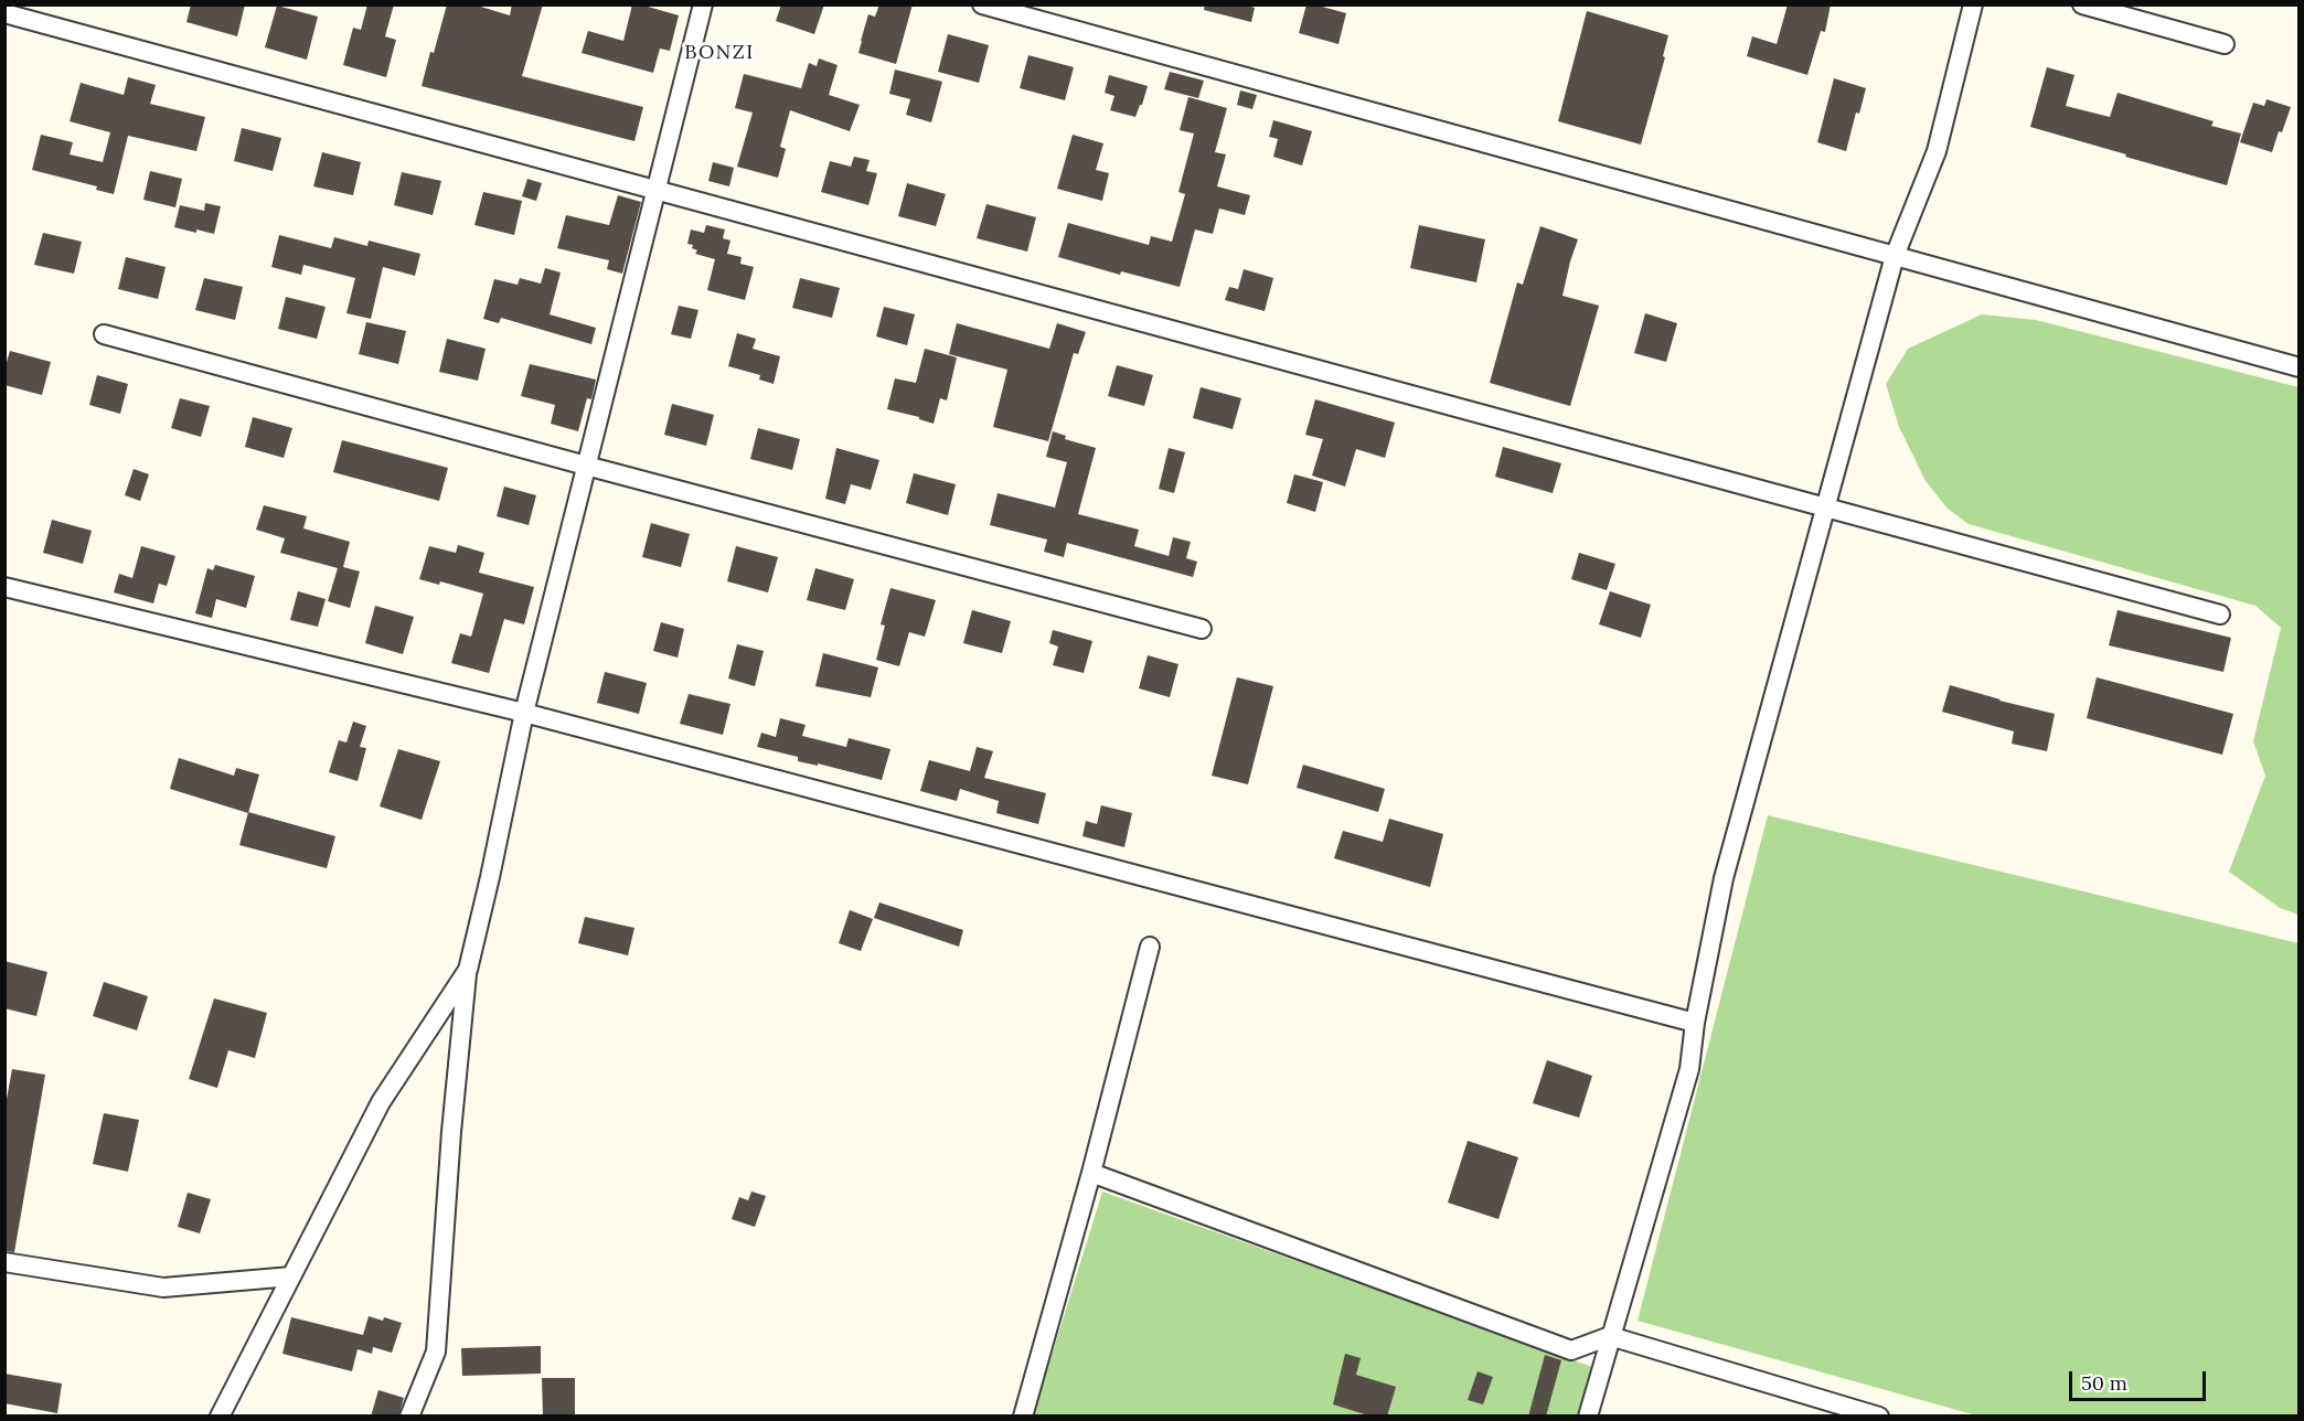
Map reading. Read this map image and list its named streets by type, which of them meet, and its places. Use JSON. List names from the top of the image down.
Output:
{
  "districts": ["BONZI"],
  "scale_bar": "50 m"
}
